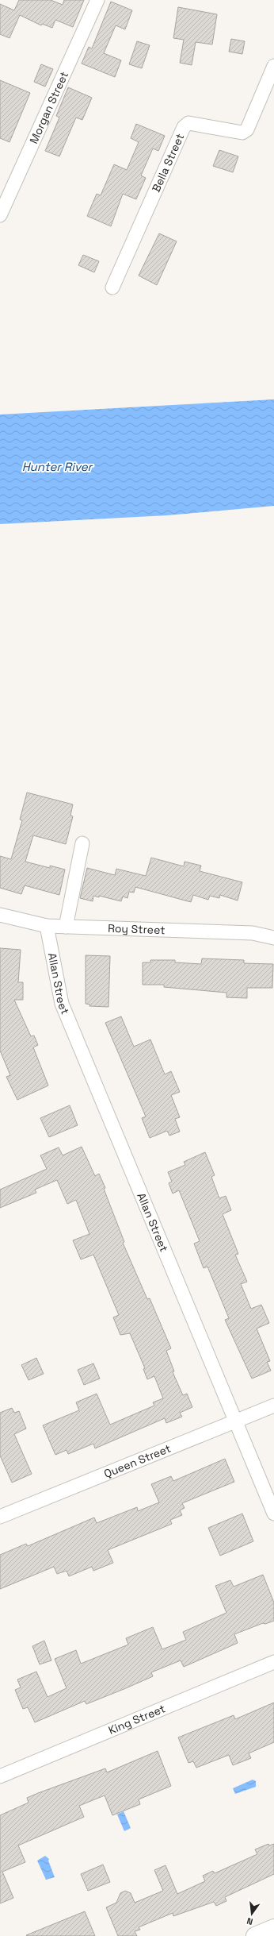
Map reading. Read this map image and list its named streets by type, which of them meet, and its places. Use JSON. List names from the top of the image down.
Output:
{
  "streets": {
    "street": [
      "Morgan Street",
      "Bella Street",
      "Roy Street",
      "Allan Street",
      "Queen Street",
      "King Street"
    ]
  },
  "crossings": [
    ["Roy Street", "Allan Street"],
    ["Allan Street", "Queen Street"]
  ],
  "water": ["Hunter River"],
  "north": "bottom"
}
